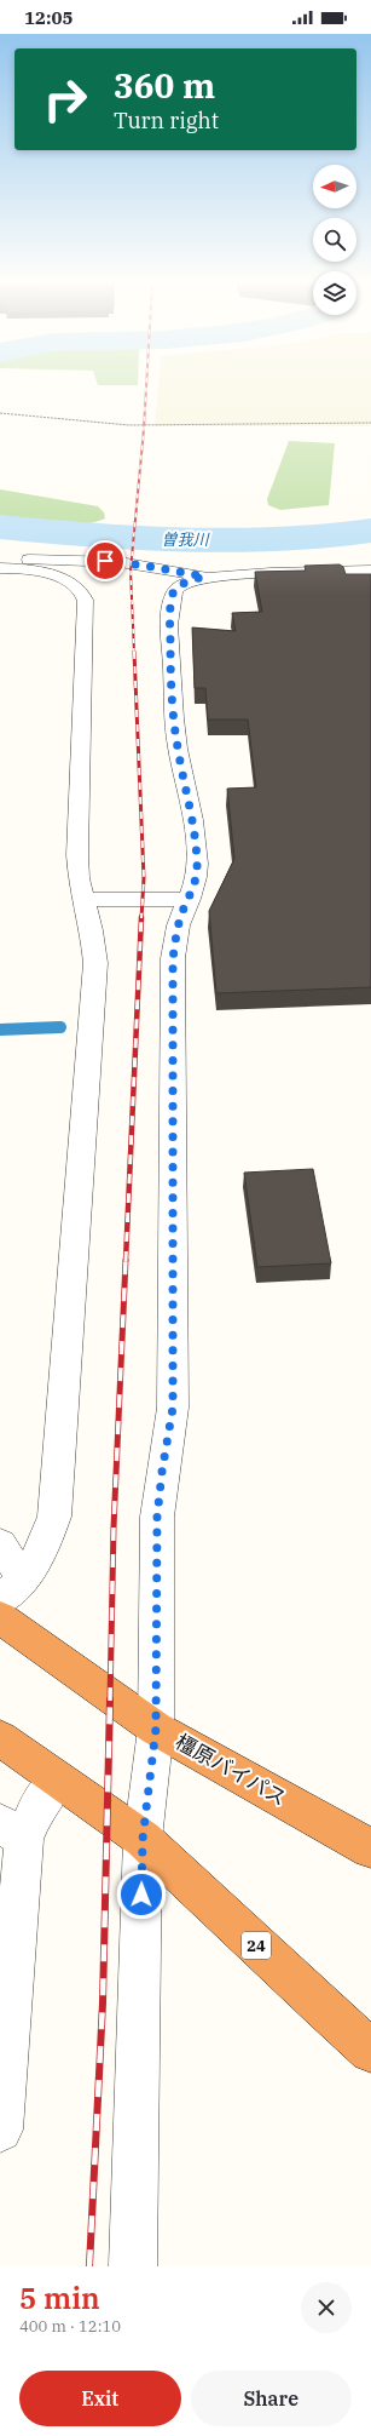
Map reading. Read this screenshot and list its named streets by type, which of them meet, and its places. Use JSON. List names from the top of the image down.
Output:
{
  "streets": {
    "highway": ["橿原バイパス", "24"]
  },
  "water": ["曽我川"],
  "north": "left",
  "page": {
    "status": "12:05",
    "turn": ["360 m", "Turn right"],
    "heading": ["5 min", "400 m · 12:10"],
    "buttons": ["Exit", "Share"]
  }
}
